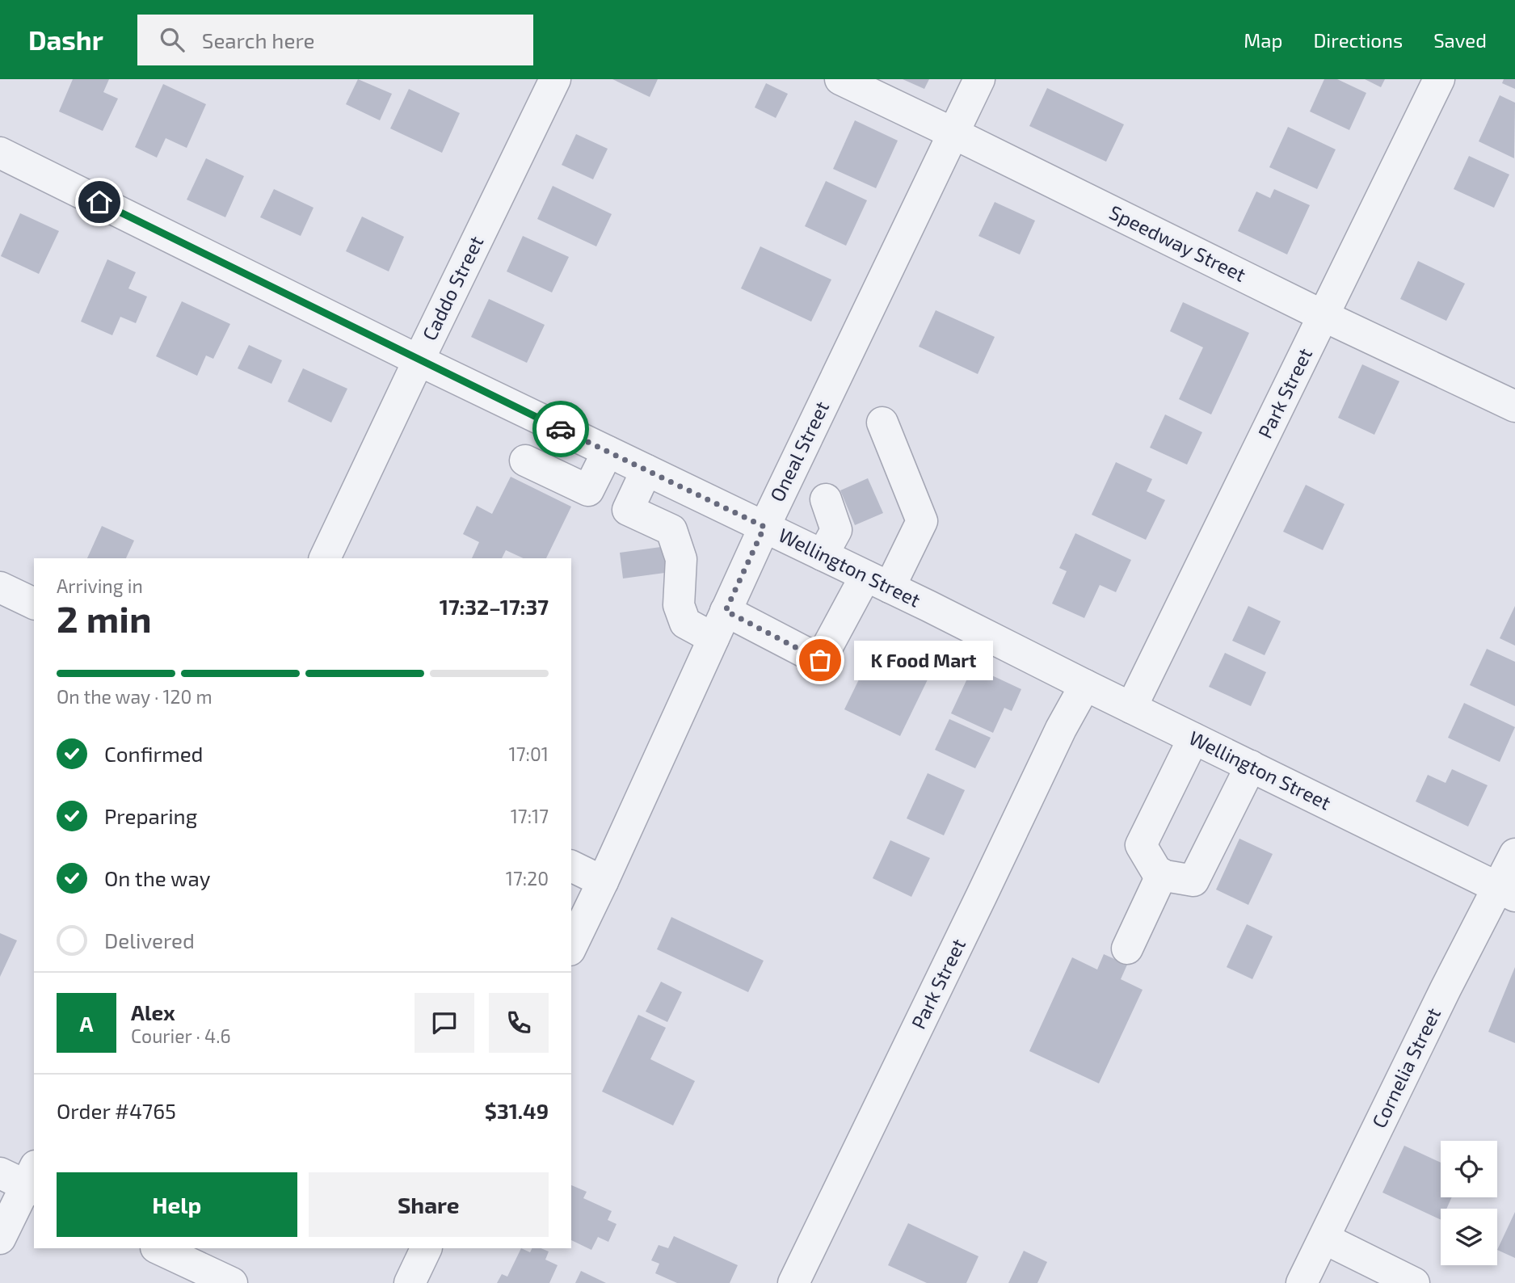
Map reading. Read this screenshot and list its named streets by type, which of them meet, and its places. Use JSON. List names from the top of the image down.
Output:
{
  "streets": {
    "street": [
      "Speedway Street",
      "Caddo Street",
      "Park Street",
      "Oneal Street",
      "Wellington Street",
      "Cornelia Street"
    ]
  },
  "crossings": [
    ["Speedway Street", "Park Street"],
    ["Speedway Street", "Oneal Street"],
    ["Caddo Street", "Wellington Street"],
    ["Park Street", "Wellington Street"],
    ["Oneal Street", "Wellington Street"],
    ["Wellington Street", "Cornelia Street"]
  ],
  "places": ["K Food Mart"],
  "page": {
    "header": "Dashr",
    "search": "Search here",
    "nav": ["Map", "Directions", "Saved"],
    "heading": ["2 min", "Arriving in", "17:32–17:37"],
    "panel": [
      "Alex",
      "Courier · 4.6",
      "Order #4765",
      "$31.49"
    ],
    "bubble": "K Food Mart",
    "bar": "On the way · 120 m",
    "list": [
      ["Confirmed", "17:01"],
      ["Preparing", "17:17"],
      ["On the way", "17:20"],
      "Delivered"
    ],
    "round": "A",
    "buttons": ["Help", "Share"]
  }
}
